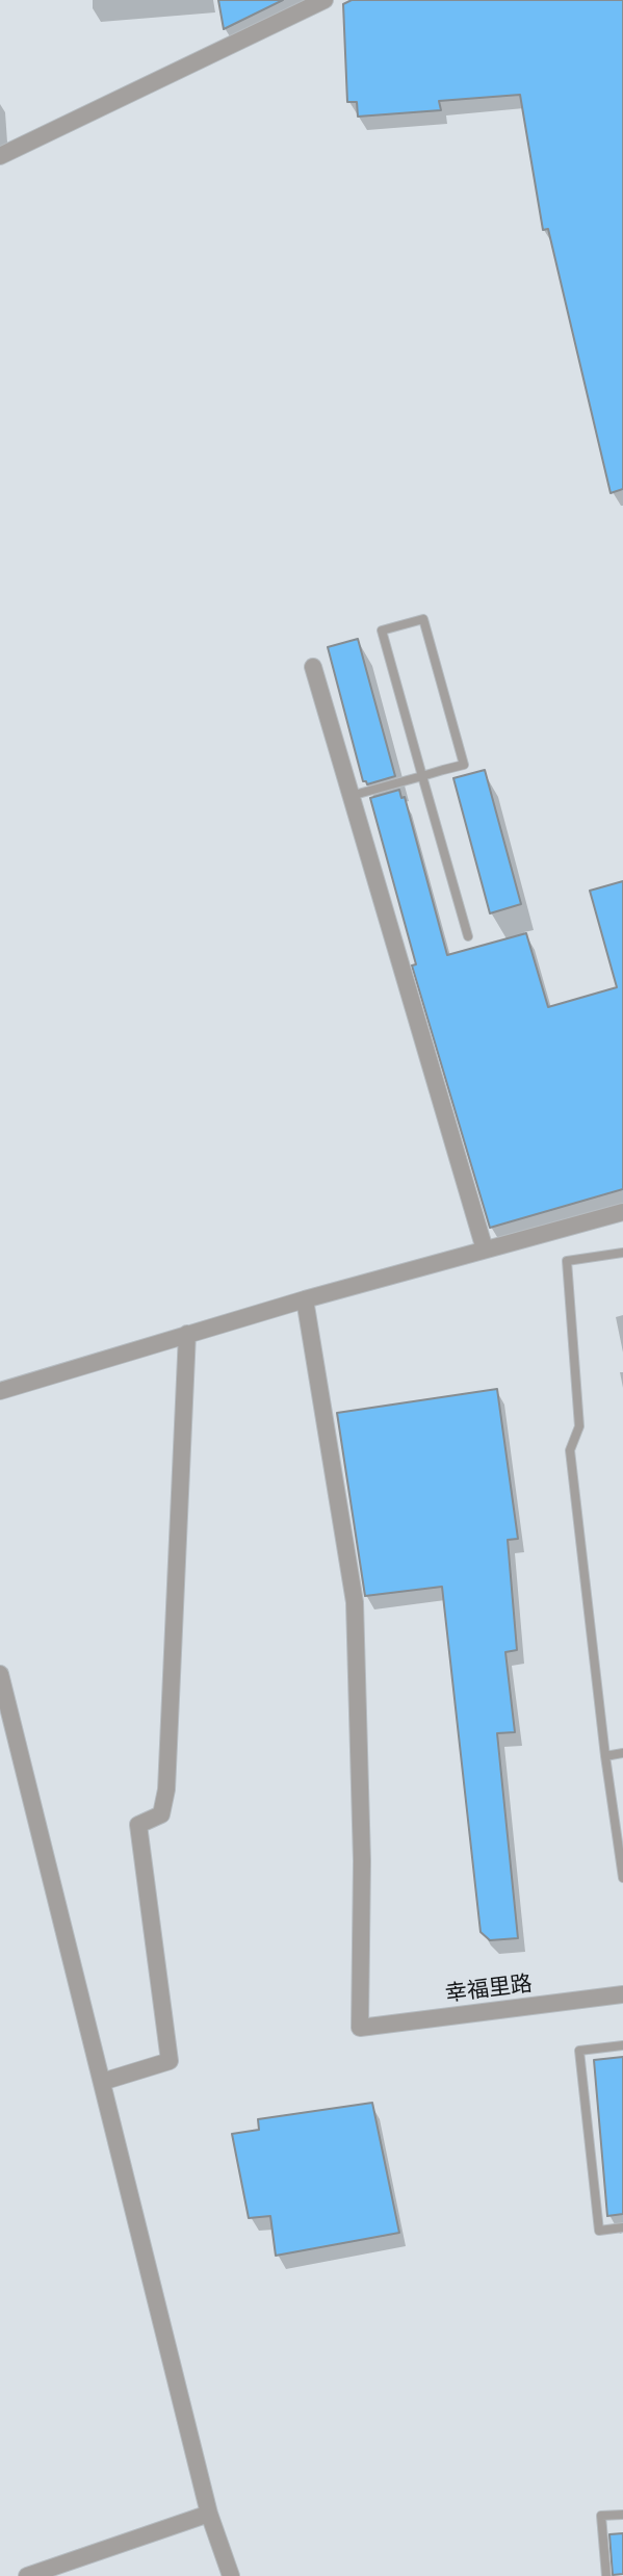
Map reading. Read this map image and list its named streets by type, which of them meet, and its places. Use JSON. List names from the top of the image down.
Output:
{
  "streets": {
    "street": ["幸福里路"]
  }
}
